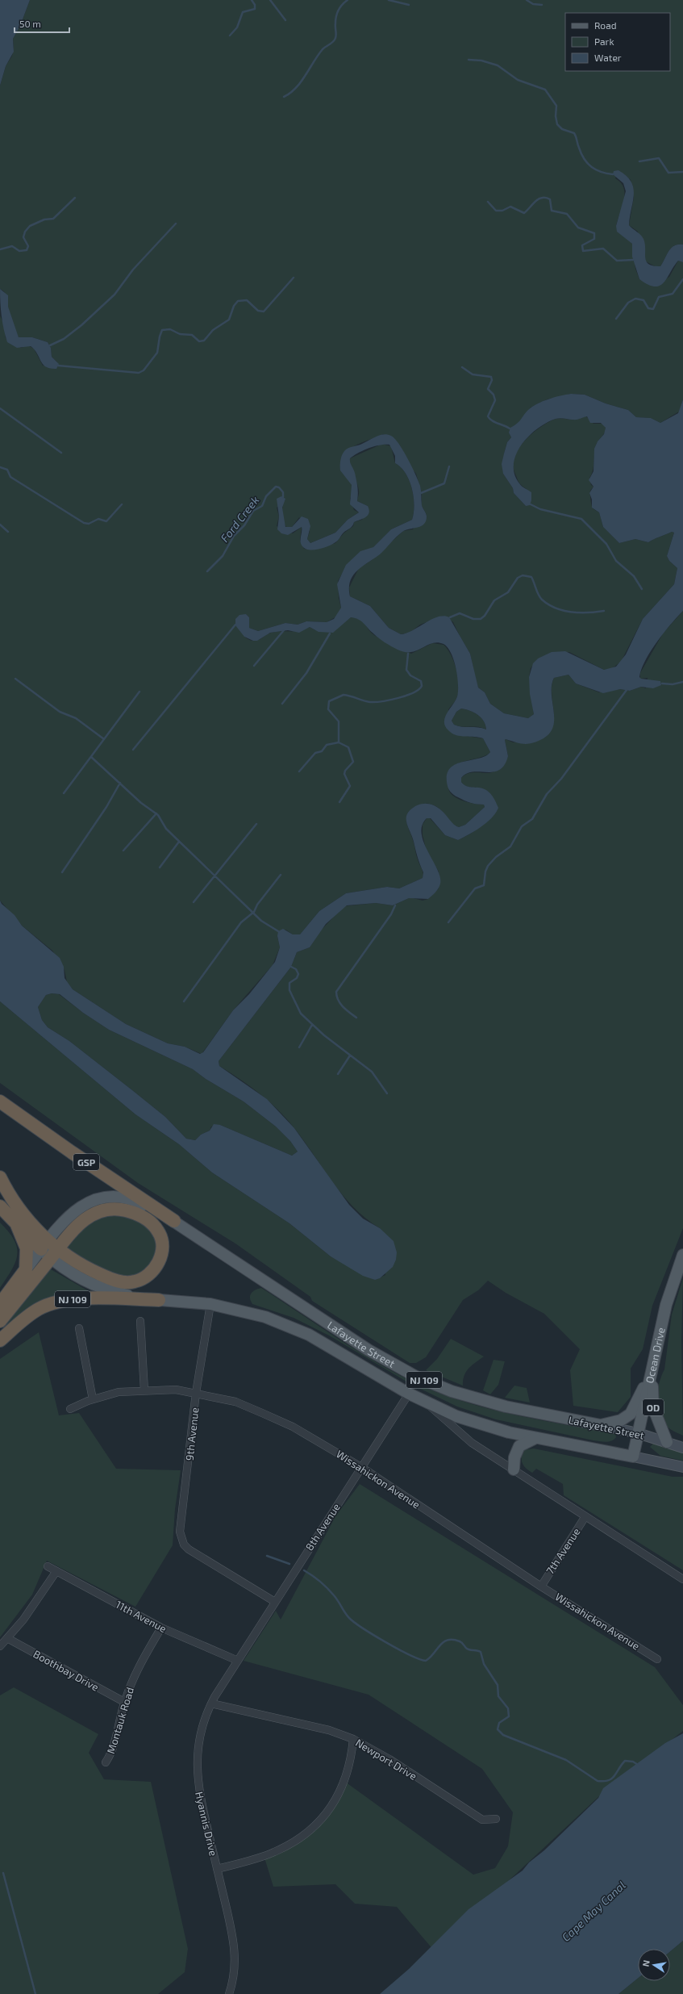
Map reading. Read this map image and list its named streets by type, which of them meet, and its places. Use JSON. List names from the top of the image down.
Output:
{
  "streets": {
    "highway": ["GSP", "NJ 109"],
    "main road": ["Lafayette Street", "Ocean Drive", "OD"],
    "street": [
      "9th Avenue",
      "Wissahickon Avenue",
      "8th Avenue",
      "7th Avenue",
      "11th Avenue",
      "Boothbay Drive",
      "Montauk Road",
      "Newport Drive",
      "Hyannis Drive"
    ]
  },
  "crossings": [
    ["GSP", "NJ 109"],
    ["GSP", "Lafayette Street"],
    ["NJ 109", "Lafayette Street"],
    ["Lafayette Street", "Ocean Drive"],
    ["Lafayette Street", "OD"],
    ["Lafayette Street", "9th Avenue"],
    ["Lafayette Street", "8th Avenue"],
    ["Ocean Drive", "OD"],
    ["9th Avenue", "Wissahickon Avenue"],
    ["9th Avenue", "8th Avenue"],
    ["Wissahickon Avenue", "8th Avenue"],
    ["Wissahickon Avenue", "7th Avenue"],
    ["8th Avenue", "11th Avenue"],
    ["8th Avenue", "Hyannis Drive"],
    ["11th Avenue", "Montauk Road"],
    ["11th Avenue", "Hyannis Drive"],
    ["Boothbay Drive", "Montauk Road"],
    ["Newport Drive", "Hyannis Drive"]
  ],
  "water": ["Ford Creek", "Cape May Canal"],
  "legend": ["Road", "Park", "Water"],
  "scale_bar": "50 m",
  "north": "left"
}
